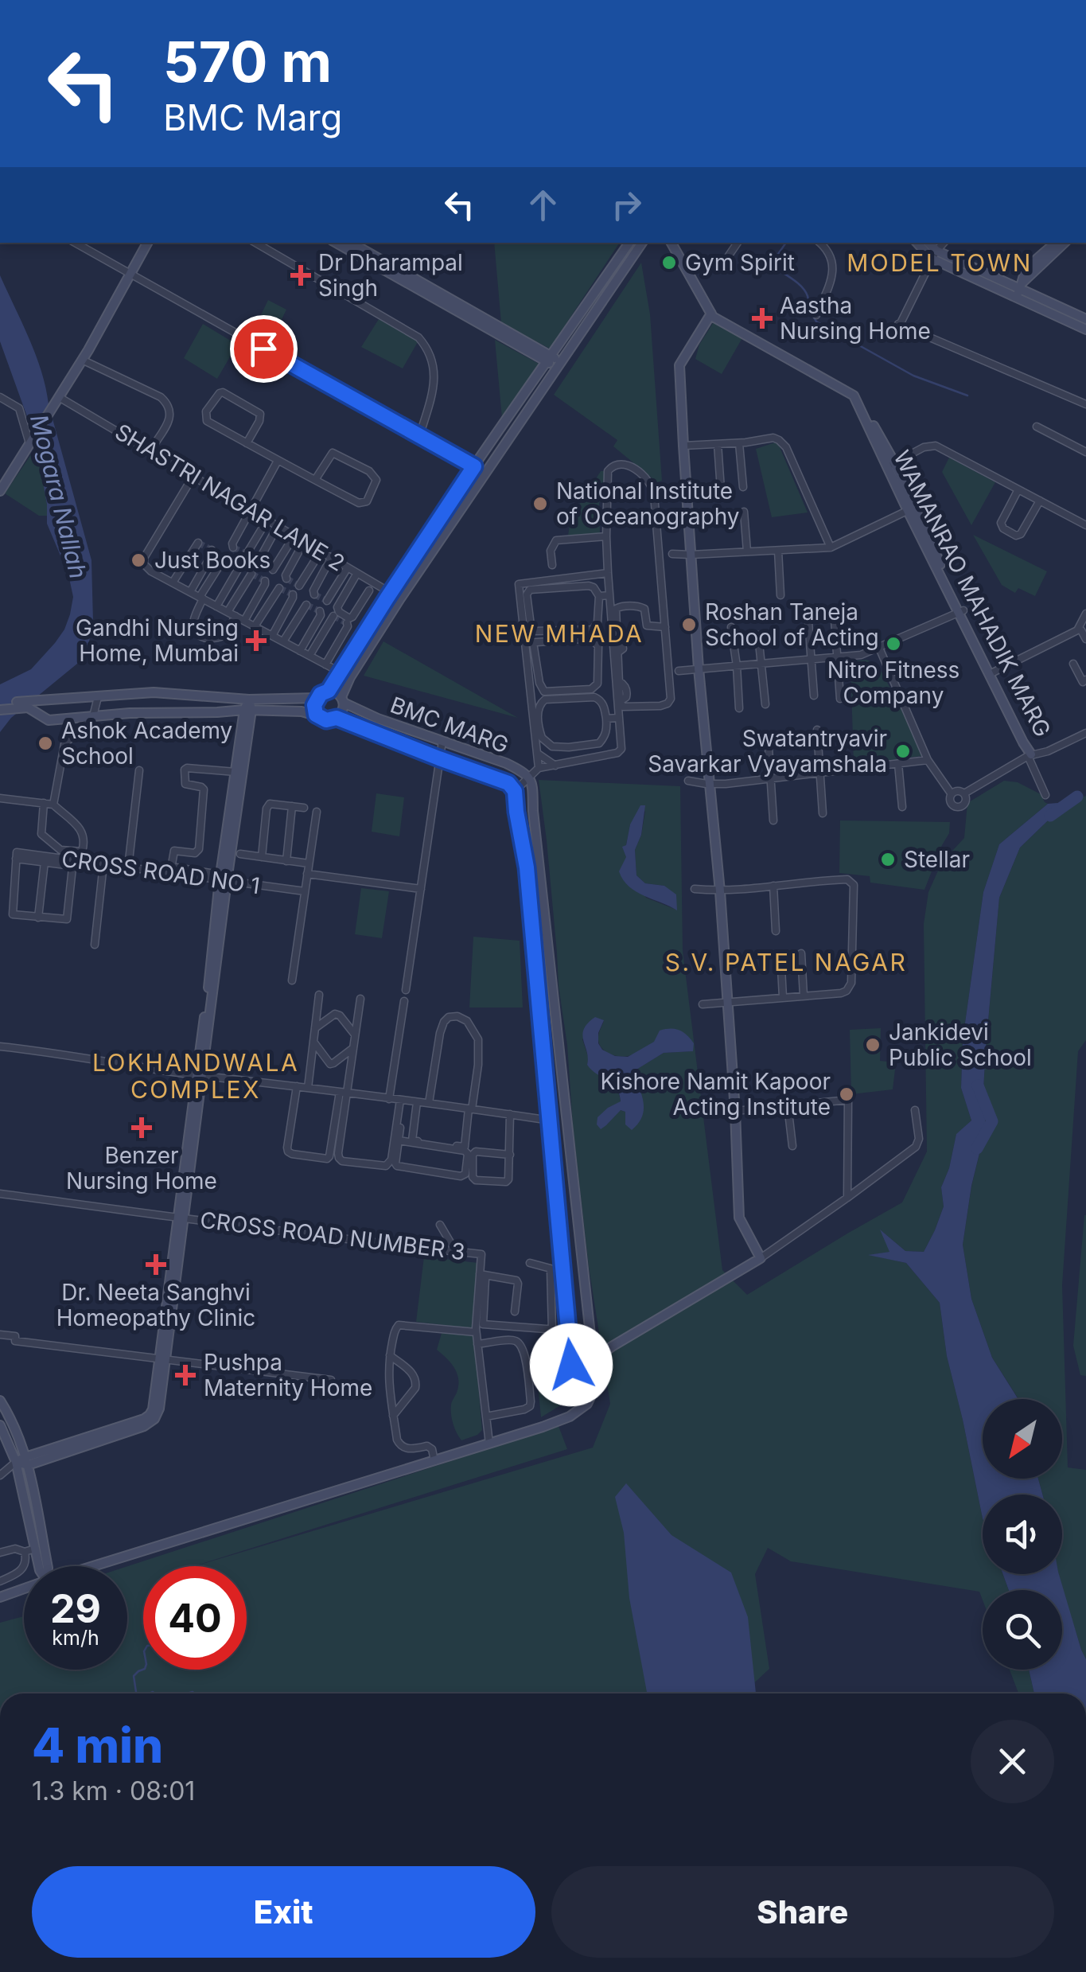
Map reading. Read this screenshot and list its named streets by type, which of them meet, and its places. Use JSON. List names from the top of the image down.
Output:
{
  "streets": {
    "street": [
      "SHASTRI NAGAR LANE 2",
      "WAMANRAO MAHADIK MARG",
      "BMC MARG",
      "CROSS ROAD NO 1",
      "CROSS ROAD NUMBER 3"
    ]
  },
  "districts": [
    "MODEL TOWN",
    "NEW MHADA",
    "S.V. PATEL NAGAR",
    "LOKHANDWALA COMPLEX"
  ],
  "water": ["Mogara Nallah"],
  "places": {
    "other": [
      "Gym Spirit",
      "National Institute of Oceanography",
      "Just Books",
      "Roshan Taneja School of Acting",
      "Nitro Fitness Company",
      "Ashok Academy School",
      "Swatantryavir Savarkar Vyayamshala",
      "Stellar",
      "Jankidevi Public School",
      "Kishore Namit Kapoor Acting Institute"
    ],
    "health": [
      "Dr Dharampal Singh",
      "Aastha Nursing Home",
      "Gandhi Nursing Home, Mumbai",
      "Benzer Nursing Home",
      "Dr. Neeta Sanghvi Homeopathy Clinic",
      "Pushpa Maternity Home"
    ]
  },
  "north": "bottom left",
  "page": {
    "turn": ["570 m", "BMC Marg"],
    "speed": "29 km/h",
    "limit": "40",
    "heading": ["4 min", "1.3 km · 08:01"],
    "buttons": ["Exit", "Share"]
  }
}
